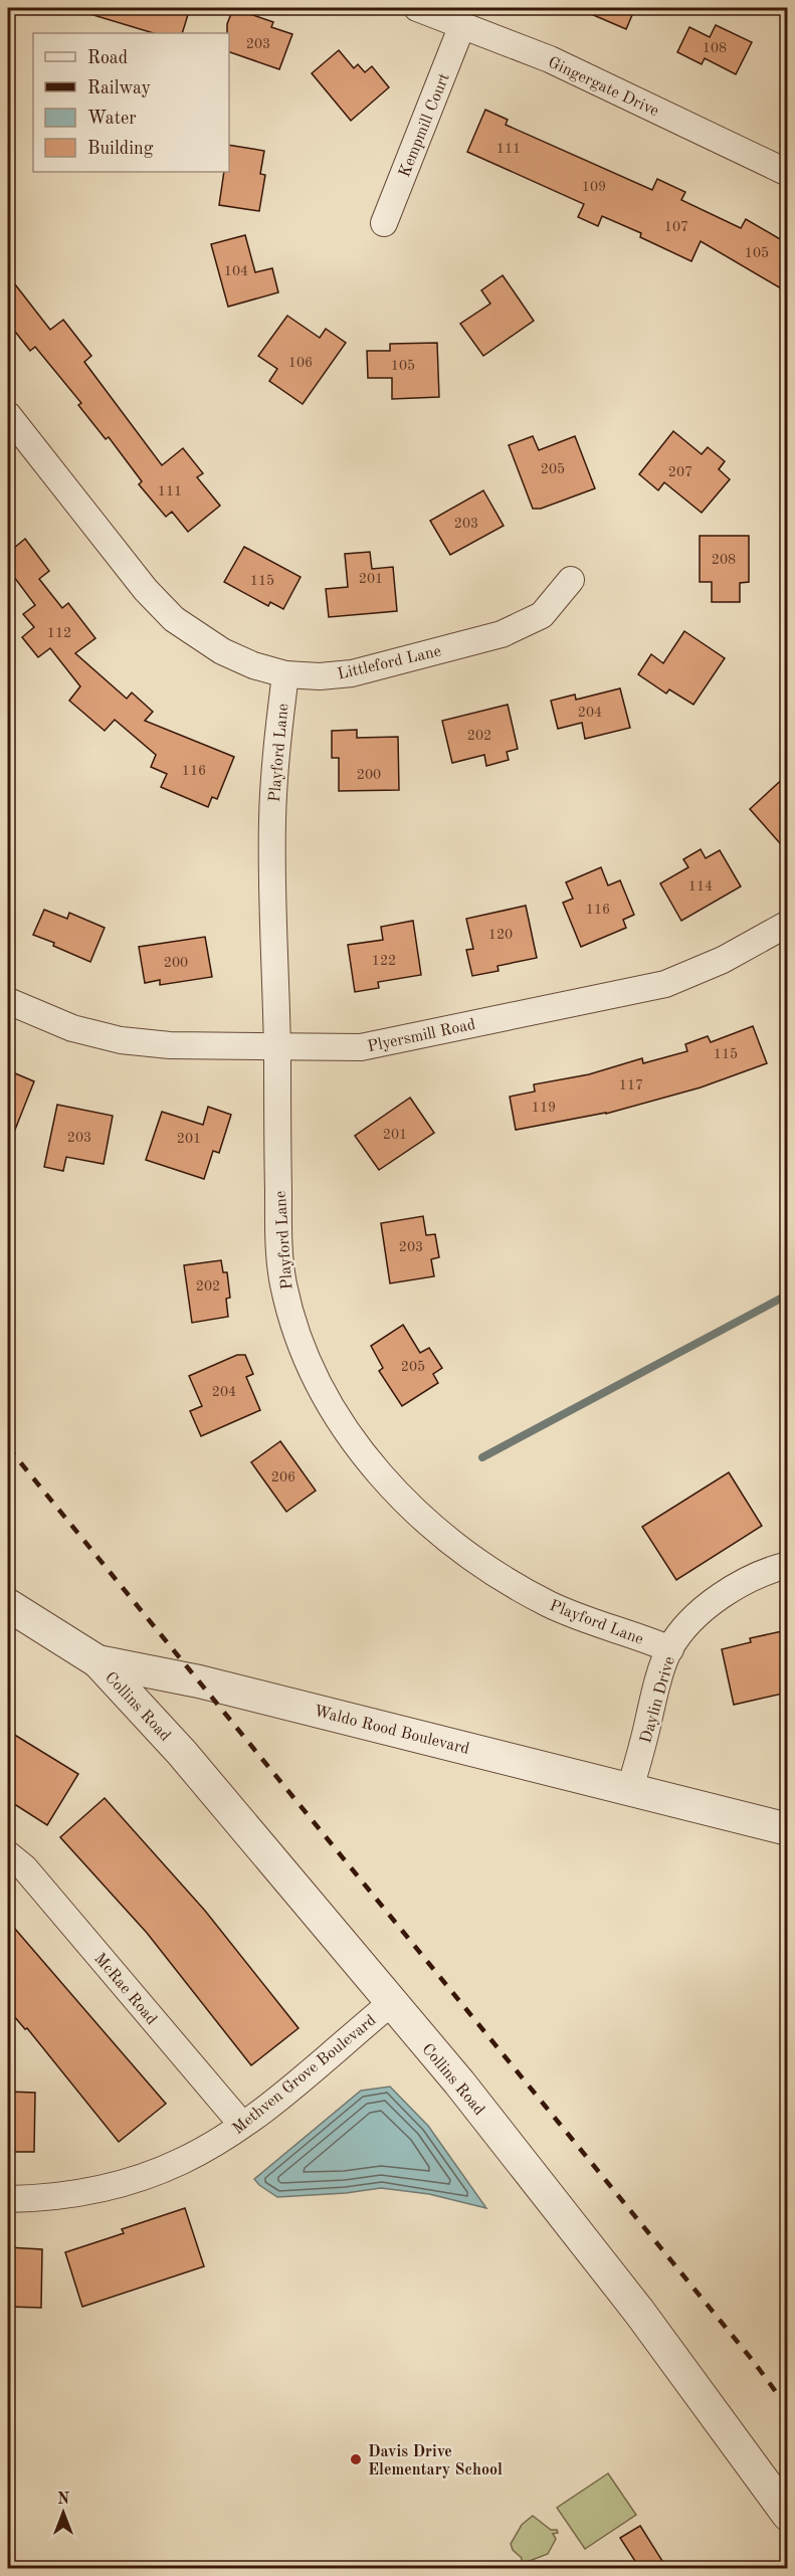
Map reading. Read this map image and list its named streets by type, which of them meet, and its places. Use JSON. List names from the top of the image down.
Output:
{
  "streets": {
    "street": [
      "Gingergate Drive",
      "Kempmill Court",
      "Littleford Lane",
      "Playford Lane",
      "Plyersmill Road",
      "Daylin Drive",
      "Collins Road",
      "Waldo Rood Boulevard",
      "McRae Road",
      "Methven Grove Boulevard"
    ]
  },
  "crossings": [
    ["Gingergate Drive", "Kempmill Court"],
    ["Littleford Lane", "Playford Lane"],
    ["Playford Lane", "Plyersmill Road"],
    ["Playford Lane", "Daylin Drive"],
    ["Daylin Drive", "Waldo Rood Boulevard"],
    ["Collins Road", "Waldo Rood Boulevard"],
    ["Collins Road", "Methven Grove Boulevard"],
    ["McRae Road", "Methven Grove Boulevard"]
  ],
  "places": ["Davis Drive Elementary School"],
  "house_numbers": [
    "203",
    "108",
    "111",
    "109",
    "107",
    "105",
    "104",
    "106",
    "105",
    "205",
    "207",
    "111",
    "203",
    "208",
    "201",
    "115",
    "112",
    "204",
    "202",
    "116",
    "200",
    "114",
    "116",
    "120",
    "122",
    "200",
    "115",
    "117",
    "119",
    "201",
    "203",
    "201",
    "203",
    "202",
    "205",
    "204",
    "206"
  ],
  "legend": [
    "Road",
    "Railway",
    "Water",
    "Building"
  ],
  "north": "top"
}
